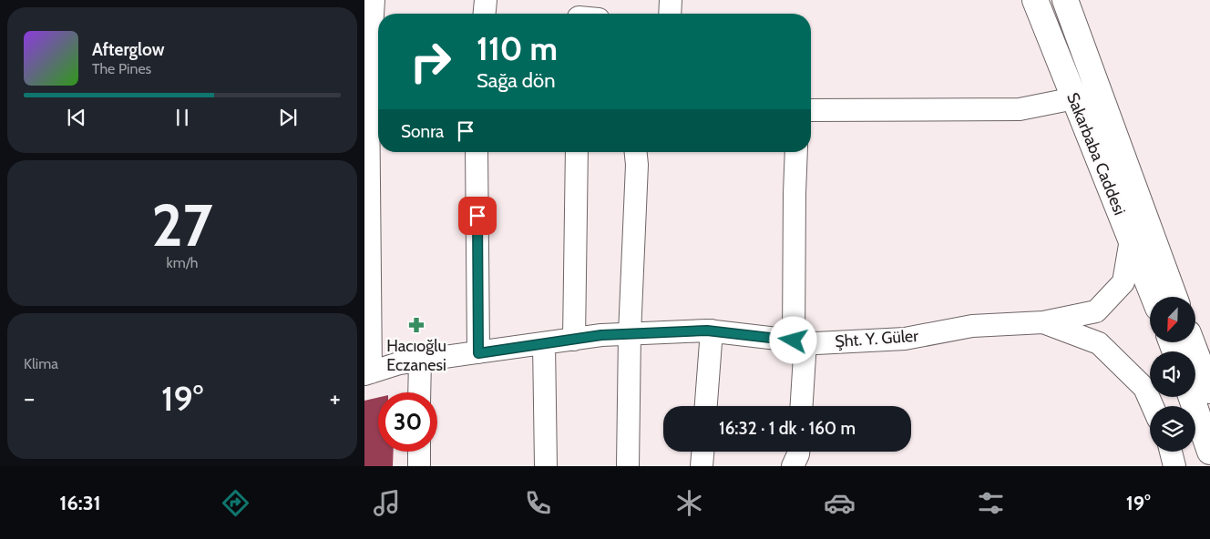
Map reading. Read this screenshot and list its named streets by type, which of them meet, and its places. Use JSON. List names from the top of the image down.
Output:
{
  "streets": {
    "main road": ["Sakarbaba Caddesi"],
    "street": ["Şht. Y. Güler"]
  },
  "places": {
    "pharmacy": ["Hacıoğlu Eczanesi"]
  },
  "north": "bottom left",
  "page": {
    "turn": ["110 m", "Sağa dön"],
    "song": ["Afterglow", "The Pines"],
    "then": "Sonra",
    "tile": [
      ["27", "km/h"],
      "Klima"
    ],
    "heat": ["−", "19°", "+"],
    "limit": "30",
    "trip": "16:32 · 1 dk · 160 m",
    "tabs": ["16:31", "19°"]
  }
}
